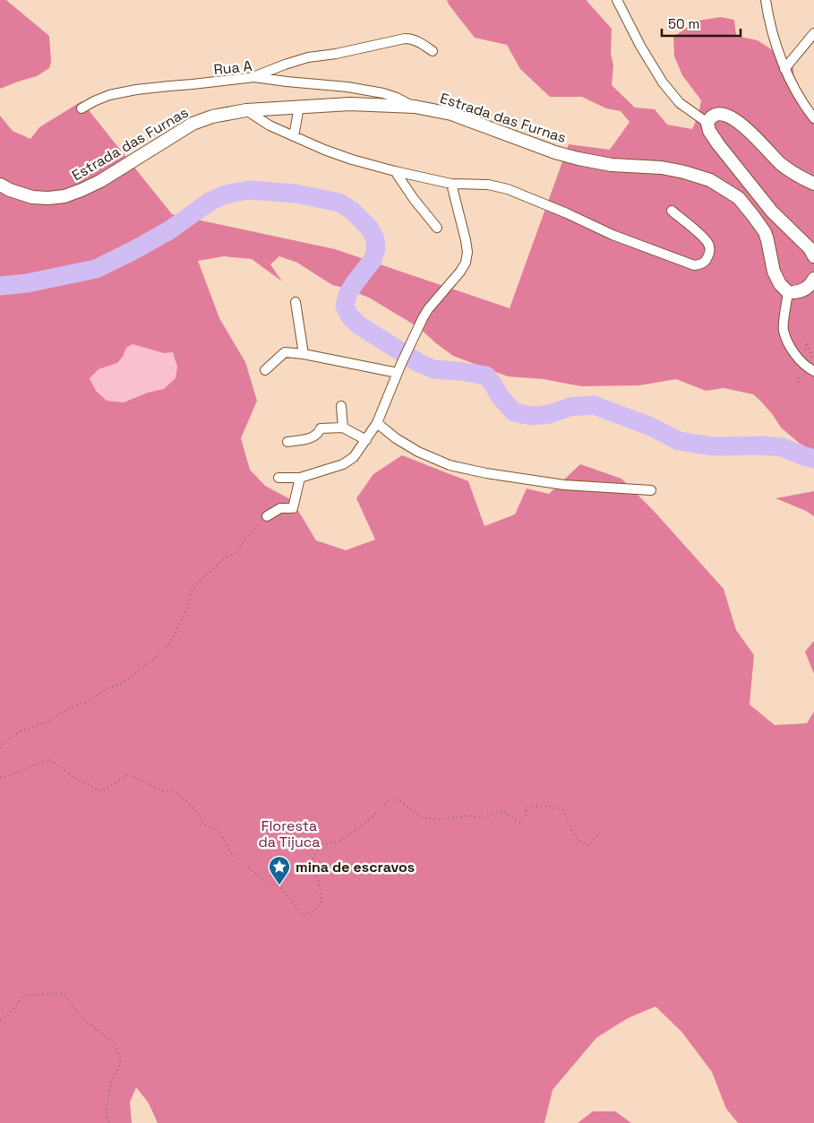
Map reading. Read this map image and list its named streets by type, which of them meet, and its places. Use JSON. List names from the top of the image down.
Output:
{
  "streets": {
    "main road": ["Estrada das Furnas"],
    "street": ["Rua A"]
  },
  "crossings": [
    ["Rua A", "Estrada das Furnas"]
  ],
  "parks": ["Floresta da Tijuca"],
  "places": {
    "place": ["mina de escravos"]
  },
  "scale_bar": "50 m"
}
